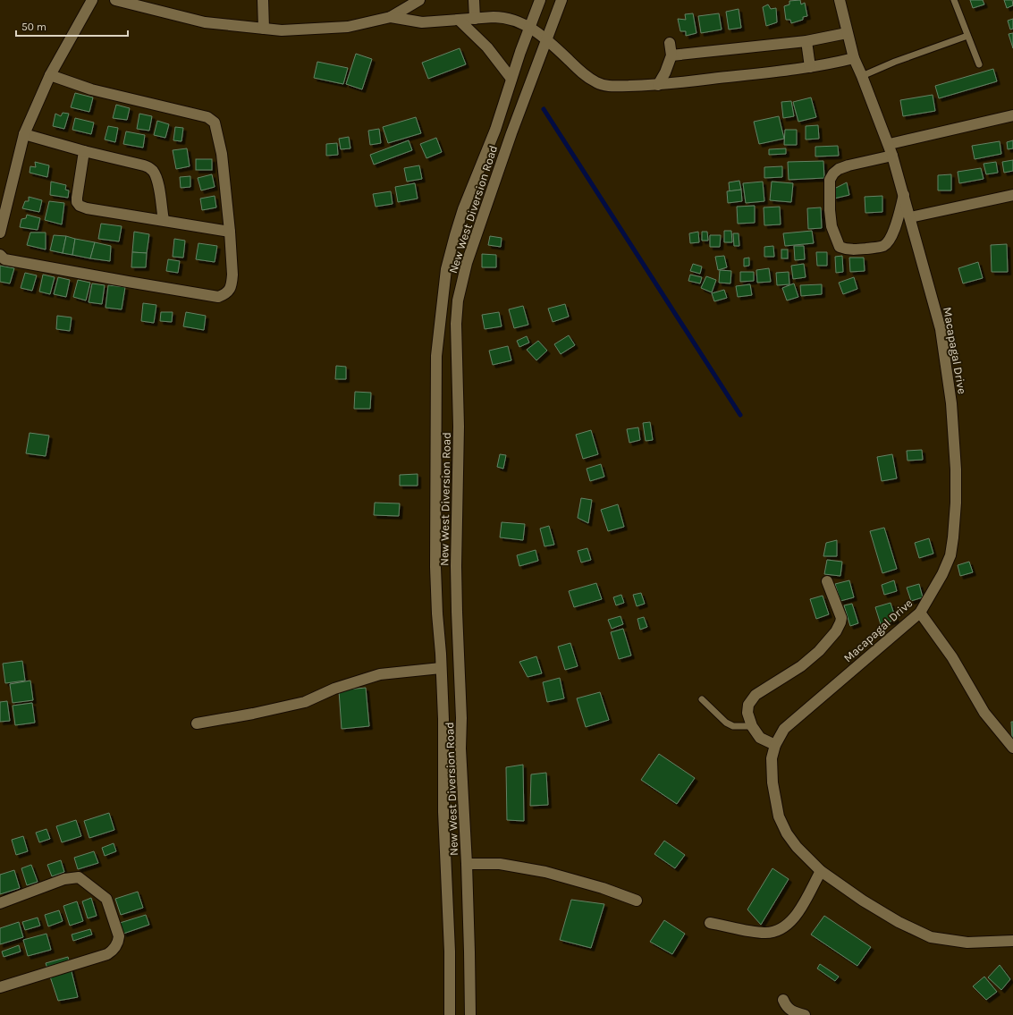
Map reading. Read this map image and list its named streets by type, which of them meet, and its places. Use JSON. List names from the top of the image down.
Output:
{
  "streets": {
    "street": ["New West Diversion Road", "Macapagal Drive"]
  },
  "scale_bar": "50 m"
}
